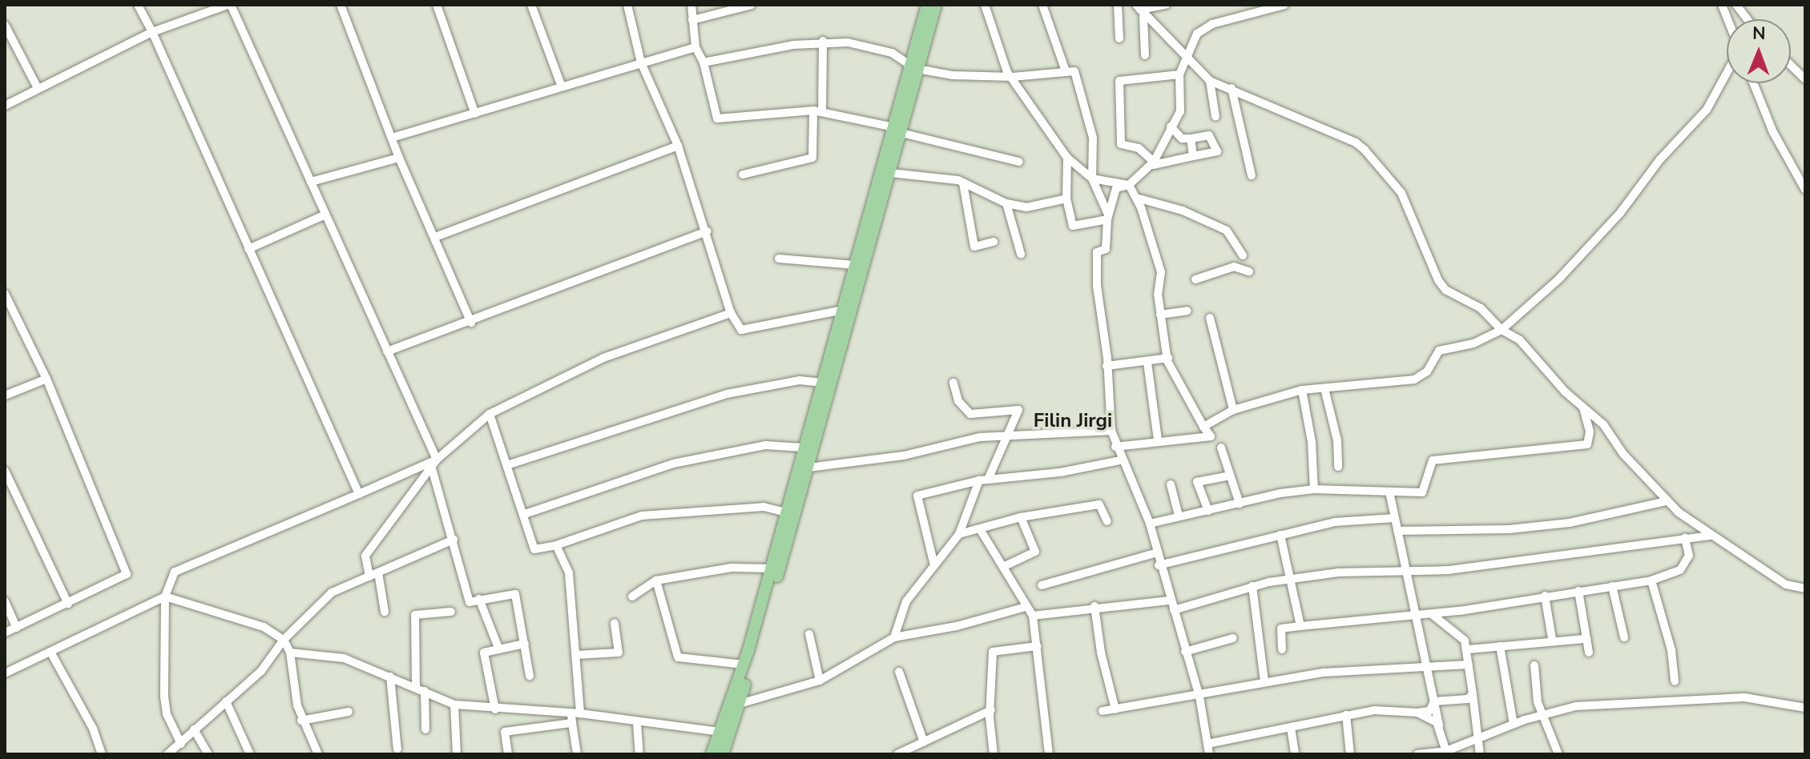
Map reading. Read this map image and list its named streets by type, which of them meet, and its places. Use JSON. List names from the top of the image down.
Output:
{
  "districts": ["Filin Jirgi"],
  "north": "top"
}
